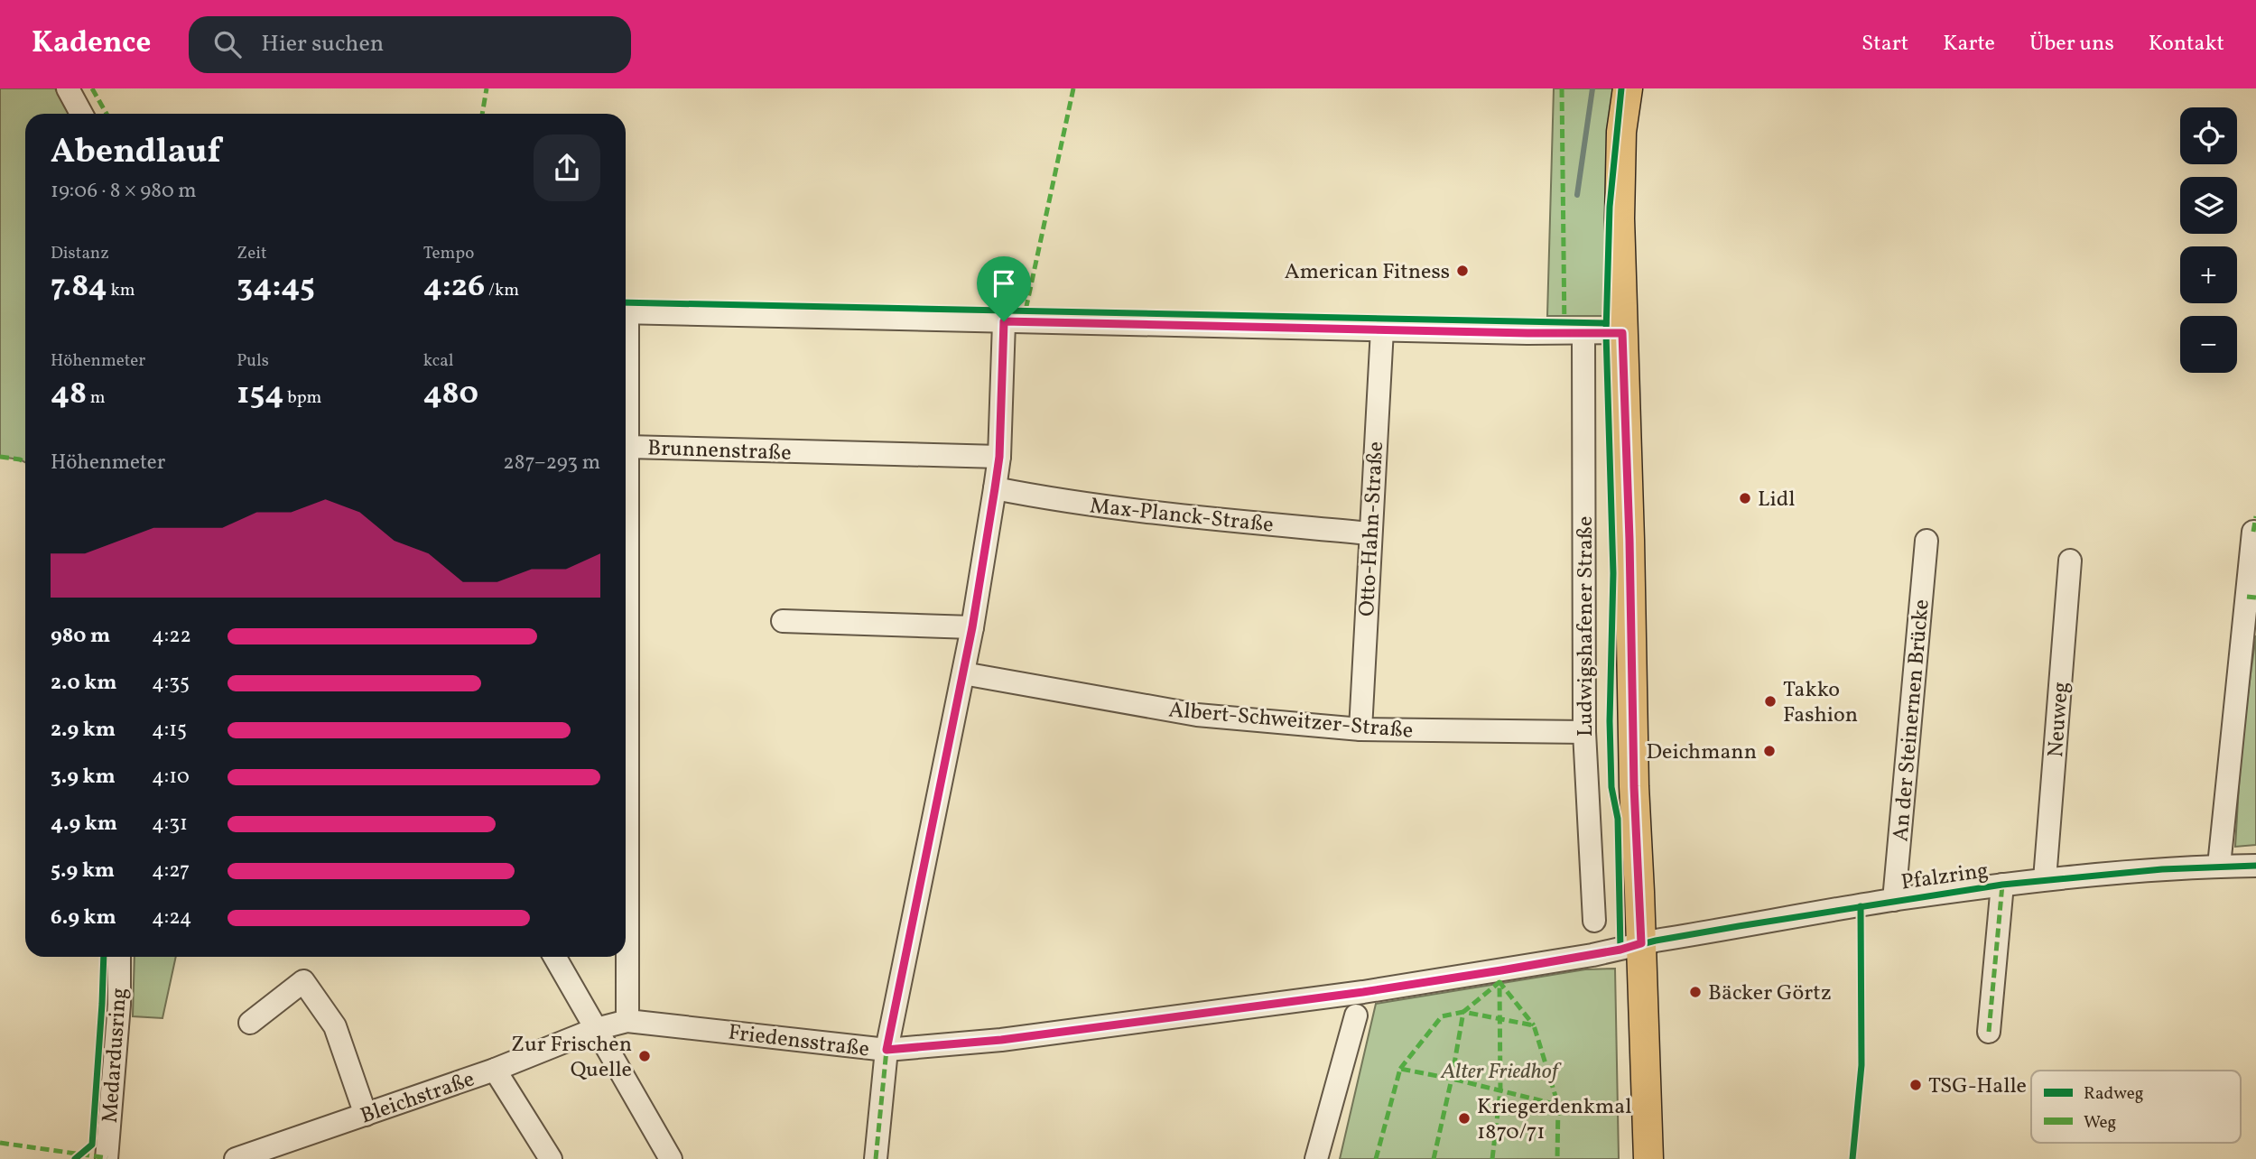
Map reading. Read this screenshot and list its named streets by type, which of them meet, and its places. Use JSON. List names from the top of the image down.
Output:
{
  "streets": {
    "main road": ["Ludwigshafener Straße"],
    "street": [
      "Brunnenstraße",
      "Max-Planck-Straße",
      "Otto-Hahn-Straße",
      "Albert-Schweitzer-Straße",
      "Neuweg",
      "An der Steinernen Brücke",
      "Pfalzring",
      "Friedensstraße",
      "Medardusring",
      "Bleichstraße"
    ]
  },
  "crossings": [
    ["Brunnenstraße", "Friedensstraße"],
    ["Max-Planck-Straße", "Otto-Hahn-Straße"],
    ["Otto-Hahn-Straße", "Albert-Schweitzer-Straße"],
    ["Ludwigshafener Straße", "Albert-Schweitzer-Straße"],
    ["Ludwigshafener Straße", "Pfalzring"],
    ["Ludwigshafener Straße", "Friedensstraße"],
    ["Neuweg", "Pfalzring"],
    ["An der Steinernen Brücke", "Pfalzring"],
    ["Pfalzring", "Friedensstraße"],
    ["Friedensstraße", "Bleichstraße"]
  ],
  "parks": ["Alter Friedhof"],
  "places": [
    "American Fitness",
    "Lidl",
    "Takko Fashion",
    "Deichmann",
    "Bäcker Görtz",
    "Zur Frischen Quelle",
    "TSG-Halle",
    "Kriegerdenkmal 1870/71"
  ],
  "legend": ["Radweg", "Weg"],
  "page": {
    "header": "Kadence",
    "search": "Hier suchen",
    "nav": [
      "Start",
      "Karte",
      "Über uns",
      "Kontakt"
    ],
    "map_buttons": ["+", "−"],
    "heading": ["Abendlauf", "19:06 · 8 × 980 m"],
    "stats": [
      ["Distanz", "7.84 km"],
      ["Zeit", "34:45"],
      ["Tempo", "4:26 /km"],
      ["Höhenmeter", "48 m"],
      ["Puls", "154 bpm"],
      ["kcal", "480"]
    ],
    "chart": ["Höhenmeter", "287–293 m"],
    "list": [
      {
        "name": "980 m",
        "note": "4:22"
      },
      {
        "name": "2.0 km",
        "note": "4:35"
      },
      {
        "name": "2.9 km",
        "note": "4:15"
      },
      {
        "name": "3.9 km",
        "note": "4:10"
      },
      {
        "name": "4.9 km",
        "note": "4:31"
      },
      {
        "name": "5.9 km",
        "note": "4:27"
      },
      {
        "name": "6.9 km",
        "note": "4:24"
      }
    ]
  }
}
